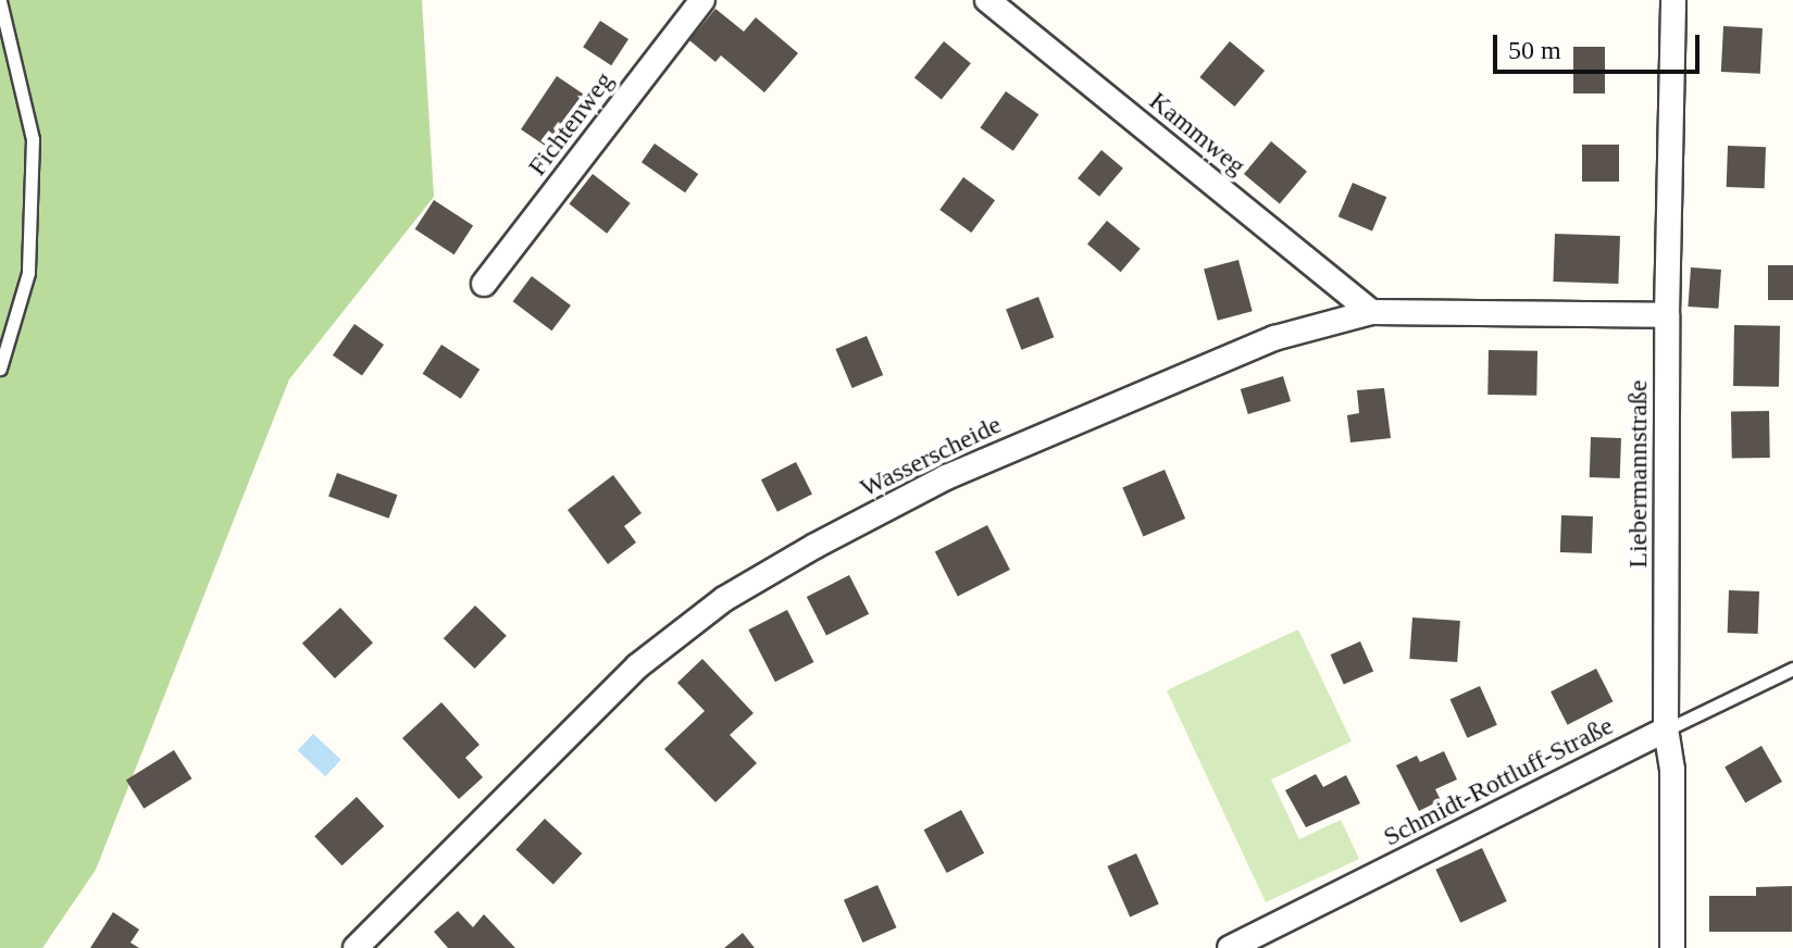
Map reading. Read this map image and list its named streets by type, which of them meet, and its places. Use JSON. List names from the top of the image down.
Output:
{
  "streets": {
    "street": [
      "Fichtenweg",
      "Kammweg",
      "Wasserscheide",
      "Liebermannstraße",
      "Schmidt-Rottluff-Straße"
    ]
  },
  "crossings": [
    ["Kammweg", "Wasserscheide"],
    ["Wasserscheide", "Liebermannstraße"],
    ["Liebermannstraße", "Schmidt-Rottluff-Straße"]
  ],
  "scale_bar": "50 m"
}
